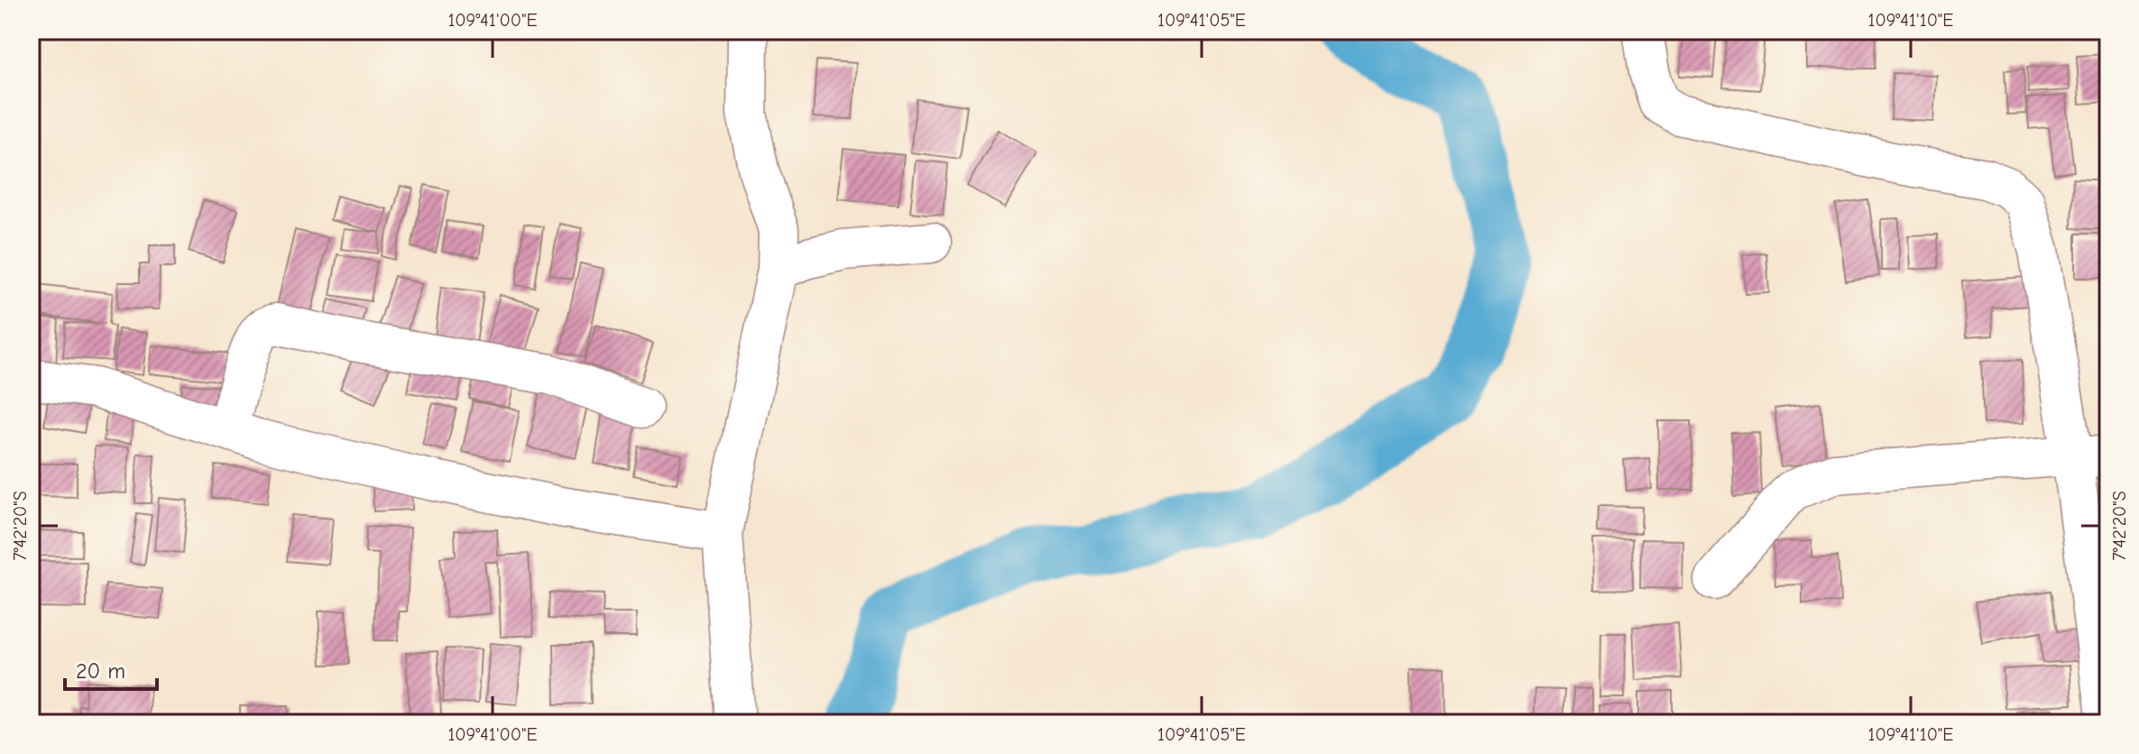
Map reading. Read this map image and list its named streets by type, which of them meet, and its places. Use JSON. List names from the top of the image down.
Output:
{
  "scale_bar": "20 m",
  "coordinates": [
    "109°41'00\"E",
    "109°41'05\"E",
    "109°41'10\"E",
    "7°42'20\"S"
  ]
}
